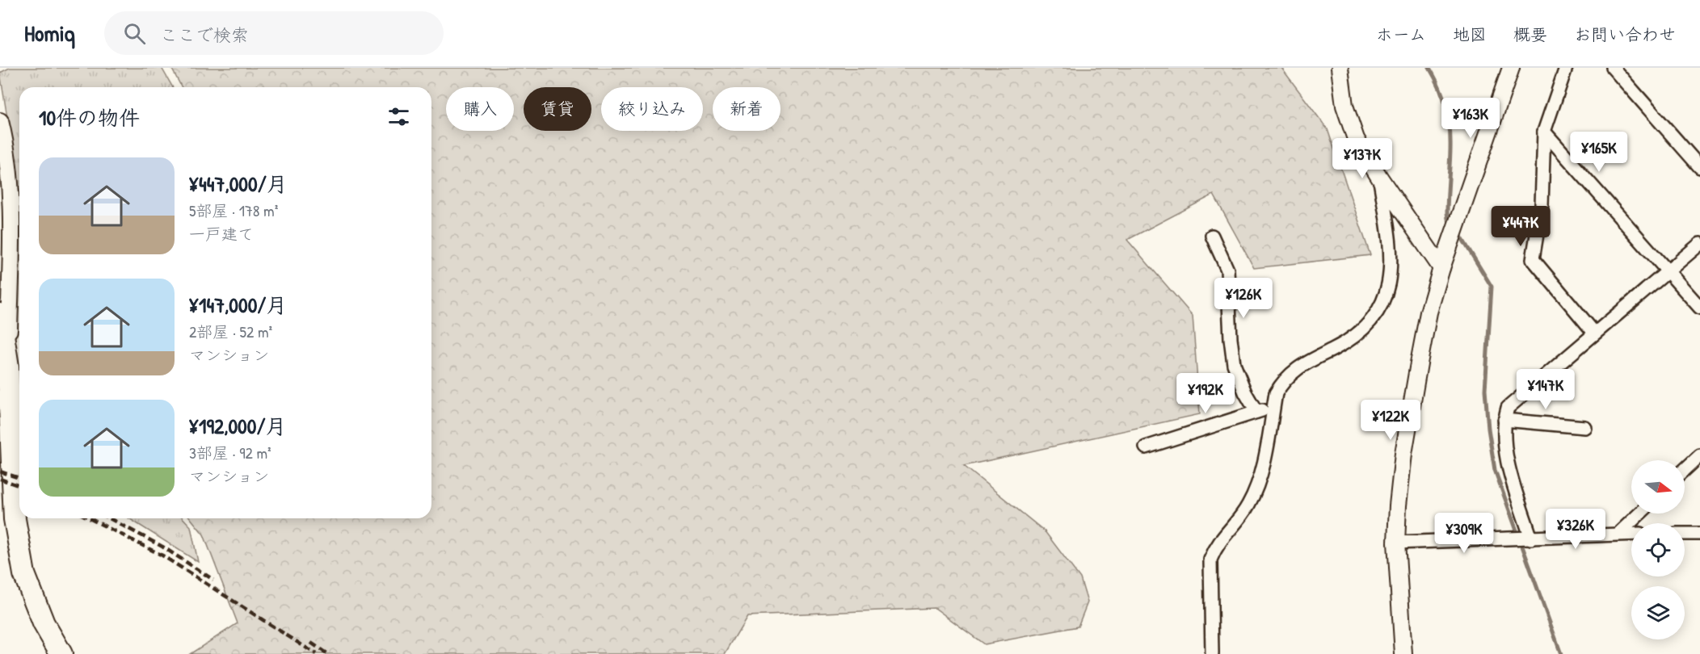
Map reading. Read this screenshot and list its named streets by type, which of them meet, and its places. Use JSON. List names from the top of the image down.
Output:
{
  "north": "right",
  "page": {
    "header": "Homiq",
    "search": "ここで検索",
    "nav": [
      "ホーム",
      "地図",
      "概要",
      "お問い合わせ"
    ],
    "chip": [
      "購入",
      "賃貸",
      "絞り込み",
      "新着"
    ],
    "heading": "10件の物件",
    "price": [
      "¥163K",
      "¥165K",
      "¥137K",
      "¥447K",
      "¥126K",
      "¥147K",
      "¥192K",
      "¥122K",
      "¥326K",
      "¥309K"
    ],
    "list": [
      {
        "name": "¥447,000/月",
        "note": "5部屋 · 178 m² · 一戸建て"
      },
      {
        "name": "¥147,000/月",
        "note": "2部屋 · 52 m² · マンション"
      },
      {
        "name": "¥192,000/月",
        "note": "3部屋 · 92 m² · マンション"
      }
    ]
  }
}
